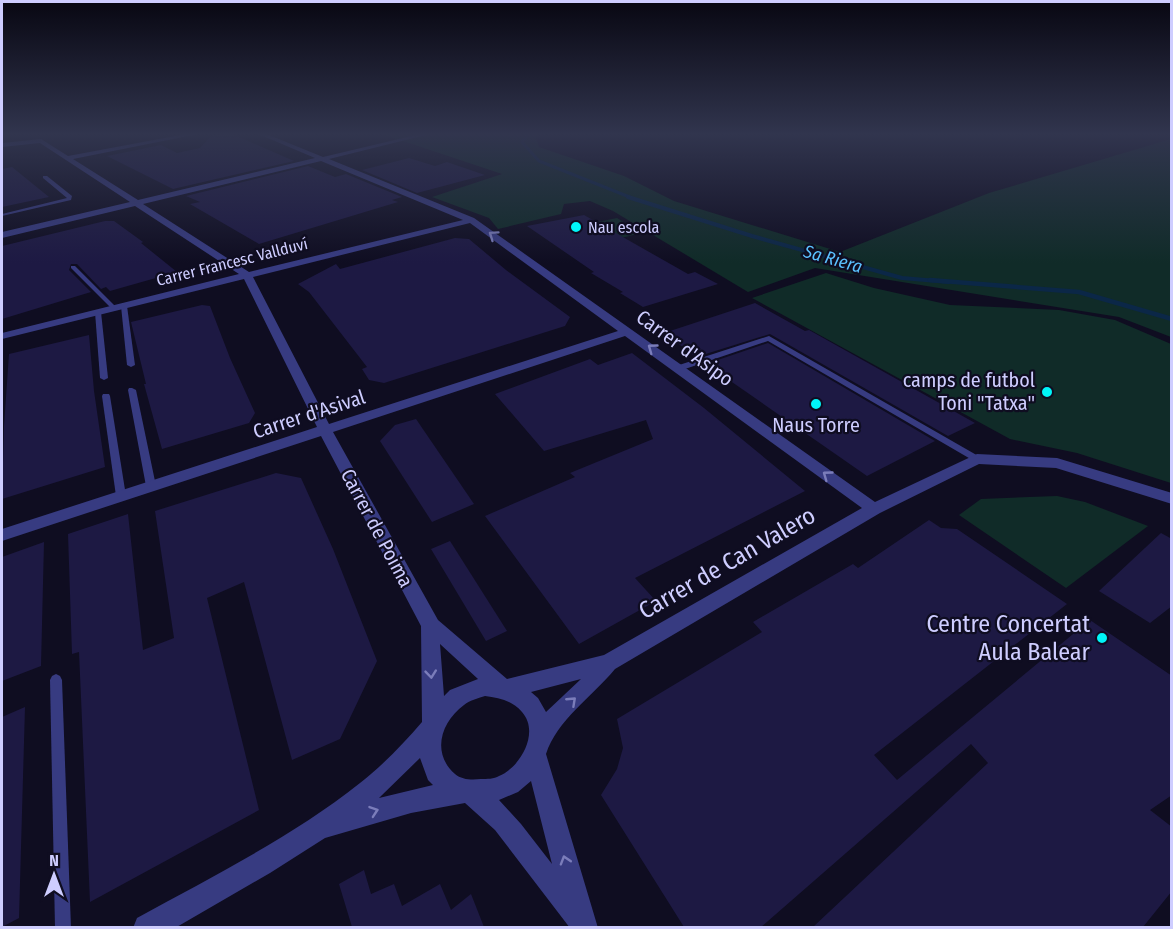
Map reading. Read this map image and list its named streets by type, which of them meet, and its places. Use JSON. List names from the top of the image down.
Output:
{
  "streets": {
    "street": [
      "Carrer Francesc Vallduví",
      "Carrer d'Asipo",
      "Carrer d'Asival",
      "Carrer de Poima",
      "Carrer de Can Valero"
    ]
  },
  "crossings": [
    ["Carrer Francesc Vallduví", "Carrer d'Asipo"],
    ["Carrer Francesc Vallduví", "Carrer de Poima"],
    ["Carrer d'Asipo", "Carrer d'Asival"],
    ["Carrer d'Asipo", "Carrer de Can Valero"],
    ["Carrer d'Asival", "Carrer de Poima"],
    ["Carrer de Poima", "Carrer de Can Valero"]
  ],
  "one_way": ["Carrer d'Asipo"],
  "water": ["Sa Riera"],
  "places": [
    "Nau escola",
    "camps de futbol Toni \"Tatxa\"",
    "Naus Torre",
    "Centre Concertat Aula Balear"
  ],
  "north": "top"
}
